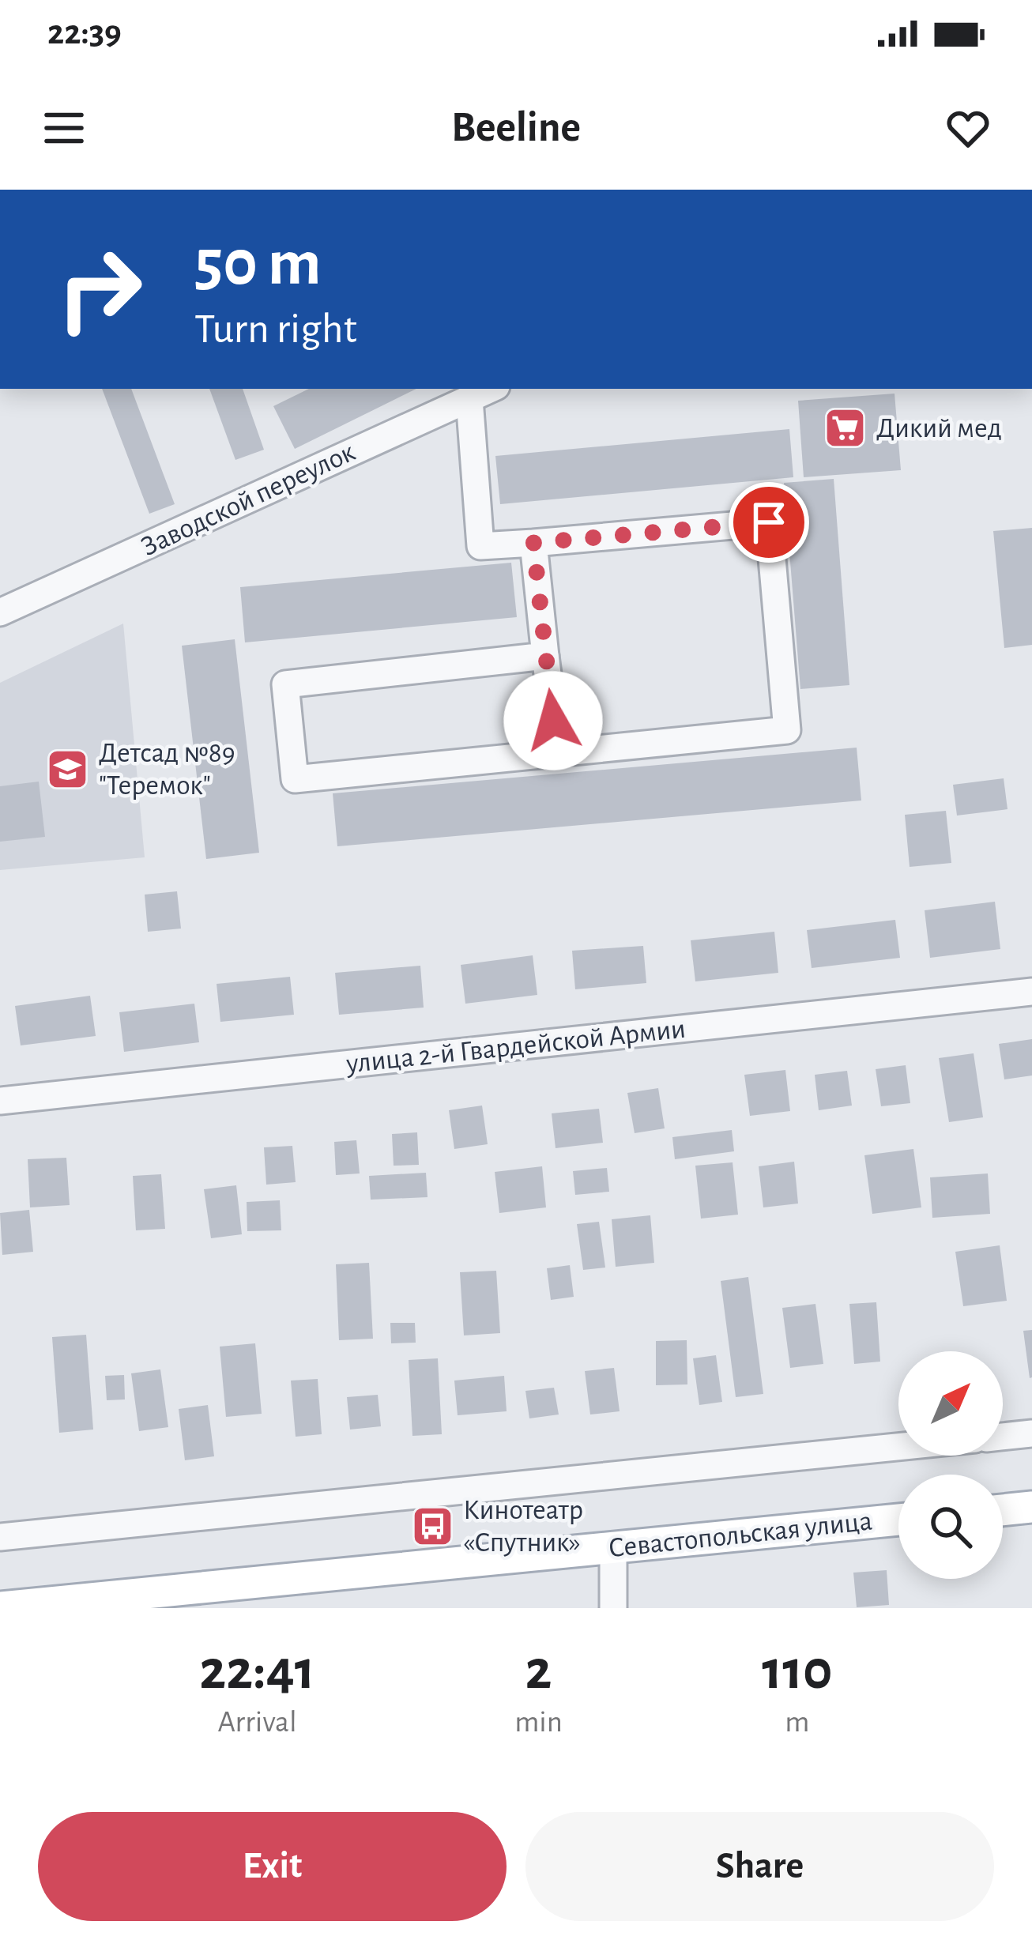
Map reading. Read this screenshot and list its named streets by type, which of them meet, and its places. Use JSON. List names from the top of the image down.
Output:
{
  "streets": {
    "main road": ["Севастопольская улица"],
    "street": ["Заводской переулок", "улица 2-й Гвардейской Армии"]
  },
  "places": {
    "supermarket": ["Дикий мед"],
    "school or university": ["Детсад №89 \"Теремок\""],
    "bus stop": ["Кинотеатр «Спутник»"]
  },
  "north": "top right",
  "page": {
    "status": "22:39",
    "header": "Beeline",
    "turn": ["50 m", "Turn right"],
    "eta": [
      "22:41",
      "Arrival",
      "2",
      "min",
      "110",
      "m"
    ],
    "buttons": ["Exit", "Share"]
  }
}
